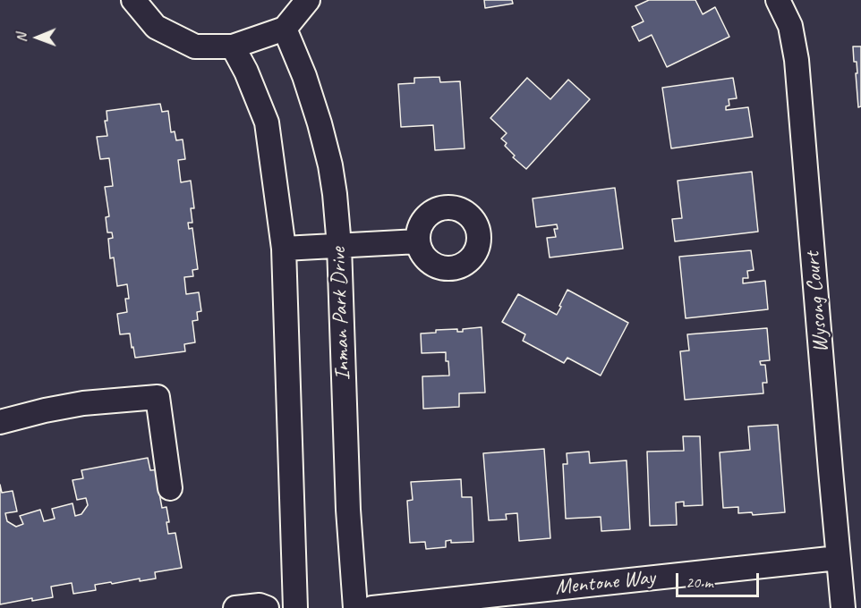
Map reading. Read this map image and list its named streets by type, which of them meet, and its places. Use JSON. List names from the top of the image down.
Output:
{
  "streets": {
    "street": ["Wysong Court", "Inman Park Drive", "Mentone Way"]
  },
  "crossings": [
    ["Wysong Court", "Mentone Way"]
  ],
  "scale_bar": "20 m",
  "north": "left"
}
